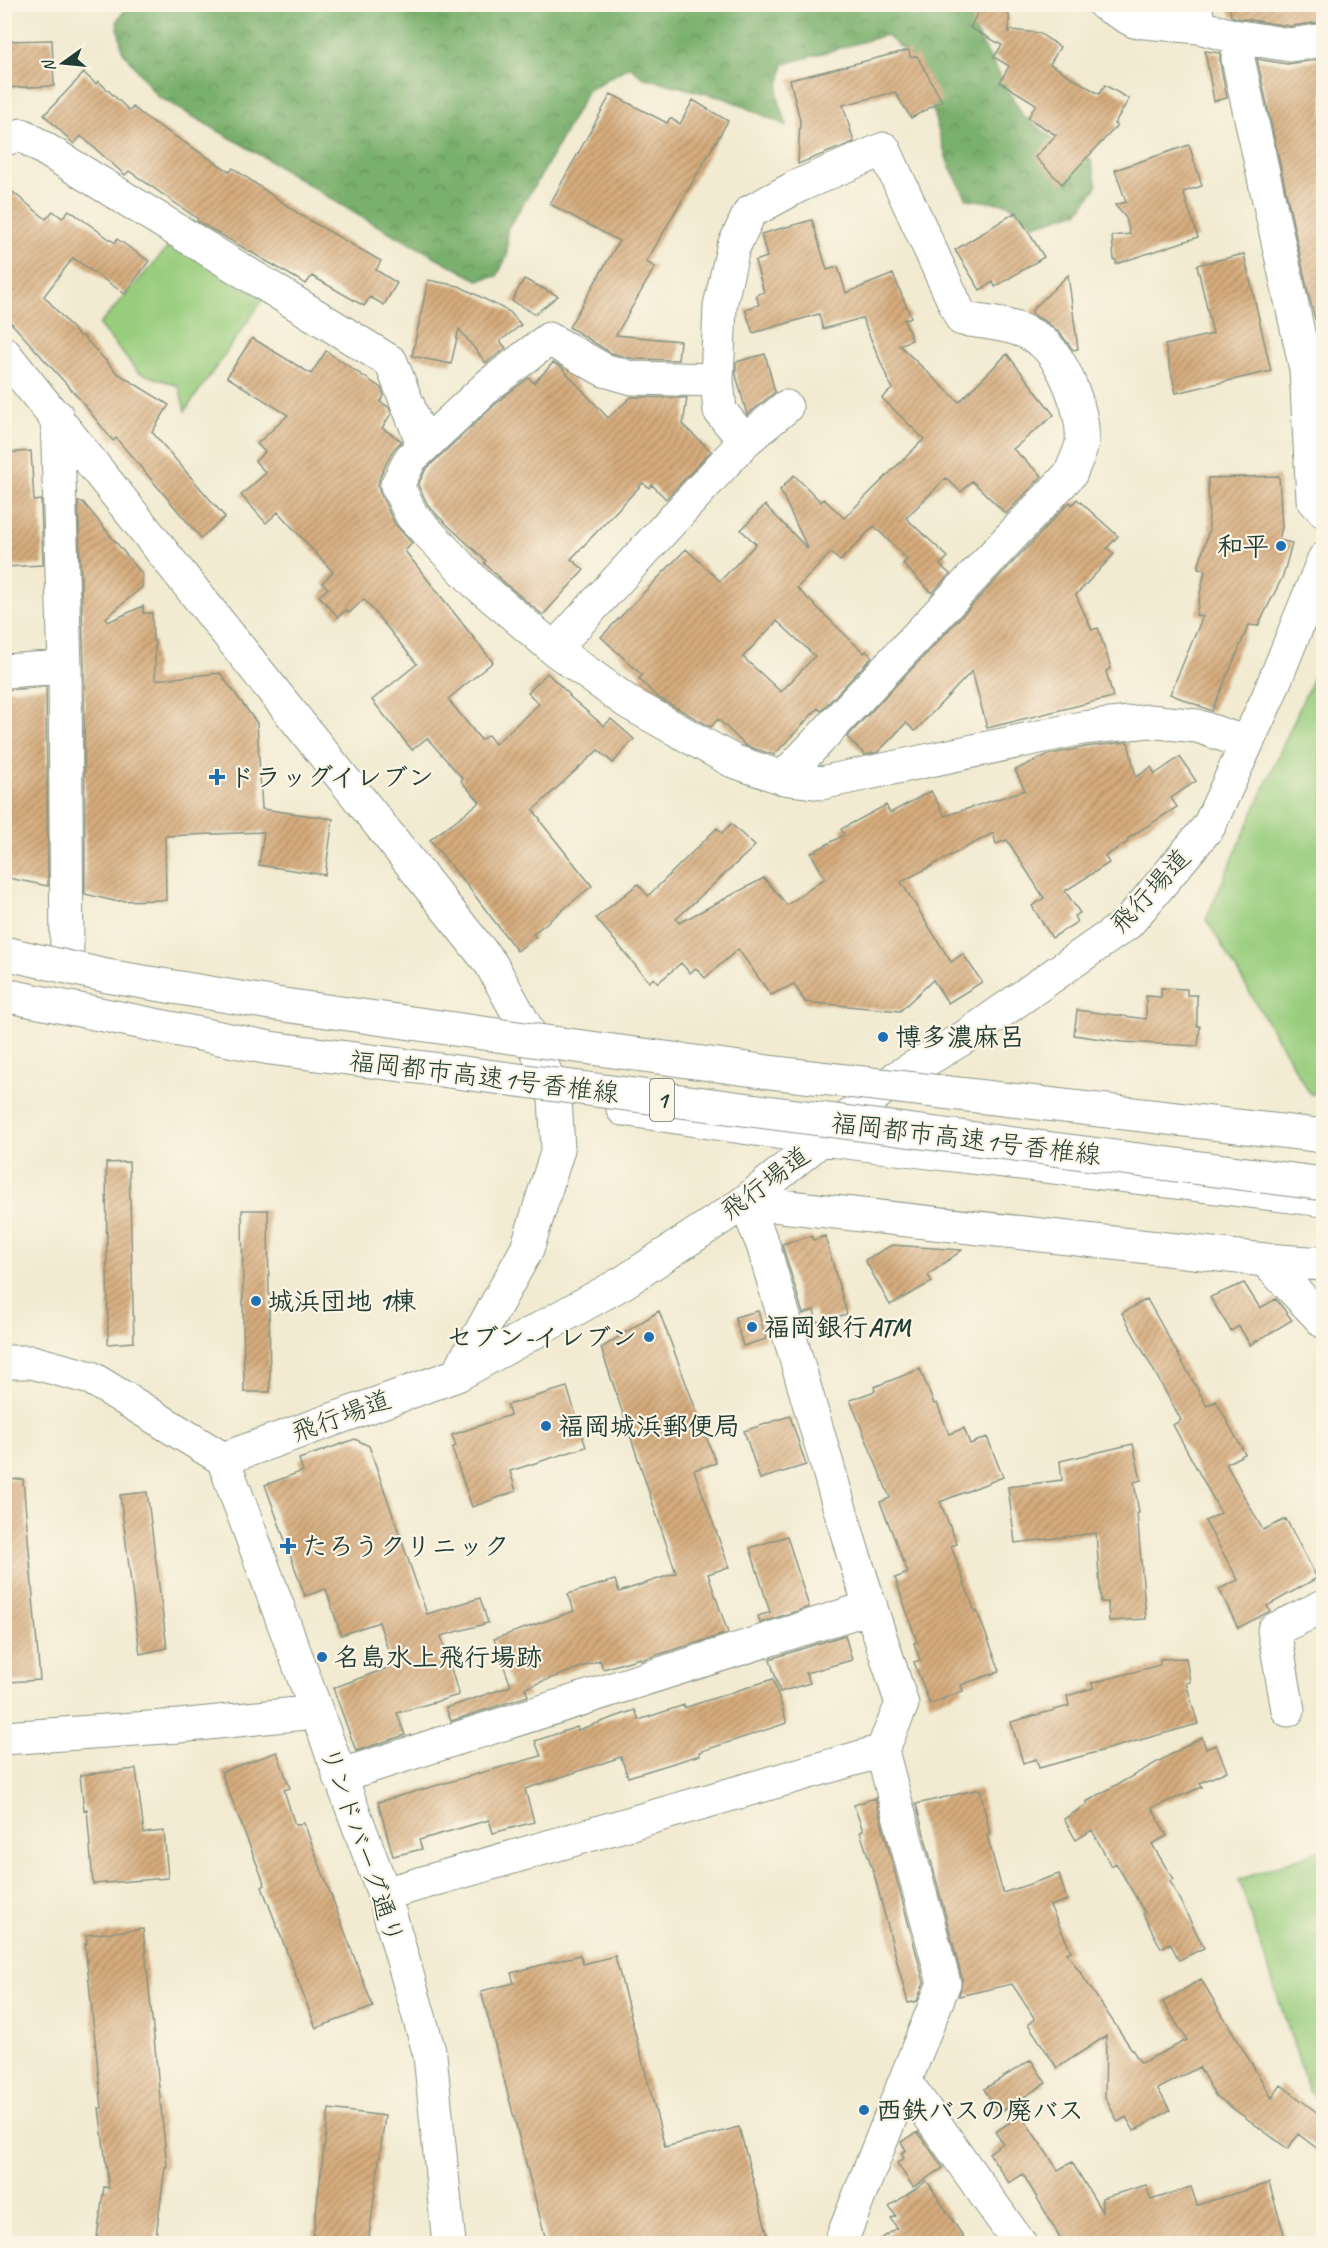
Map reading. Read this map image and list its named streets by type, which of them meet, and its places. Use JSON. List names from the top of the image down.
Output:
{
  "streets": {
    "main road": [
      "飛行場道",
      "福岡都市高速1号香椎線",
      "1",
      "リンドバーグ通り"
    ]
  },
  "crossings": [
    ["飛行場道", "リンドバーグ通り"]
  ],
  "places": {
    "other": [
      "和平",
      "博多濃麻呂",
      "城浜団地 1棟",
      "福岡銀行ATM",
      "セブン-イレブン",
      "福岡城浜郵便局",
      "名島水上飛行場跡",
      "西鉄バスの廃バス"
    ],
    "health": ["ドラッグイレブン", "たろうクリニック"]
  },
  "north": "left"
}
